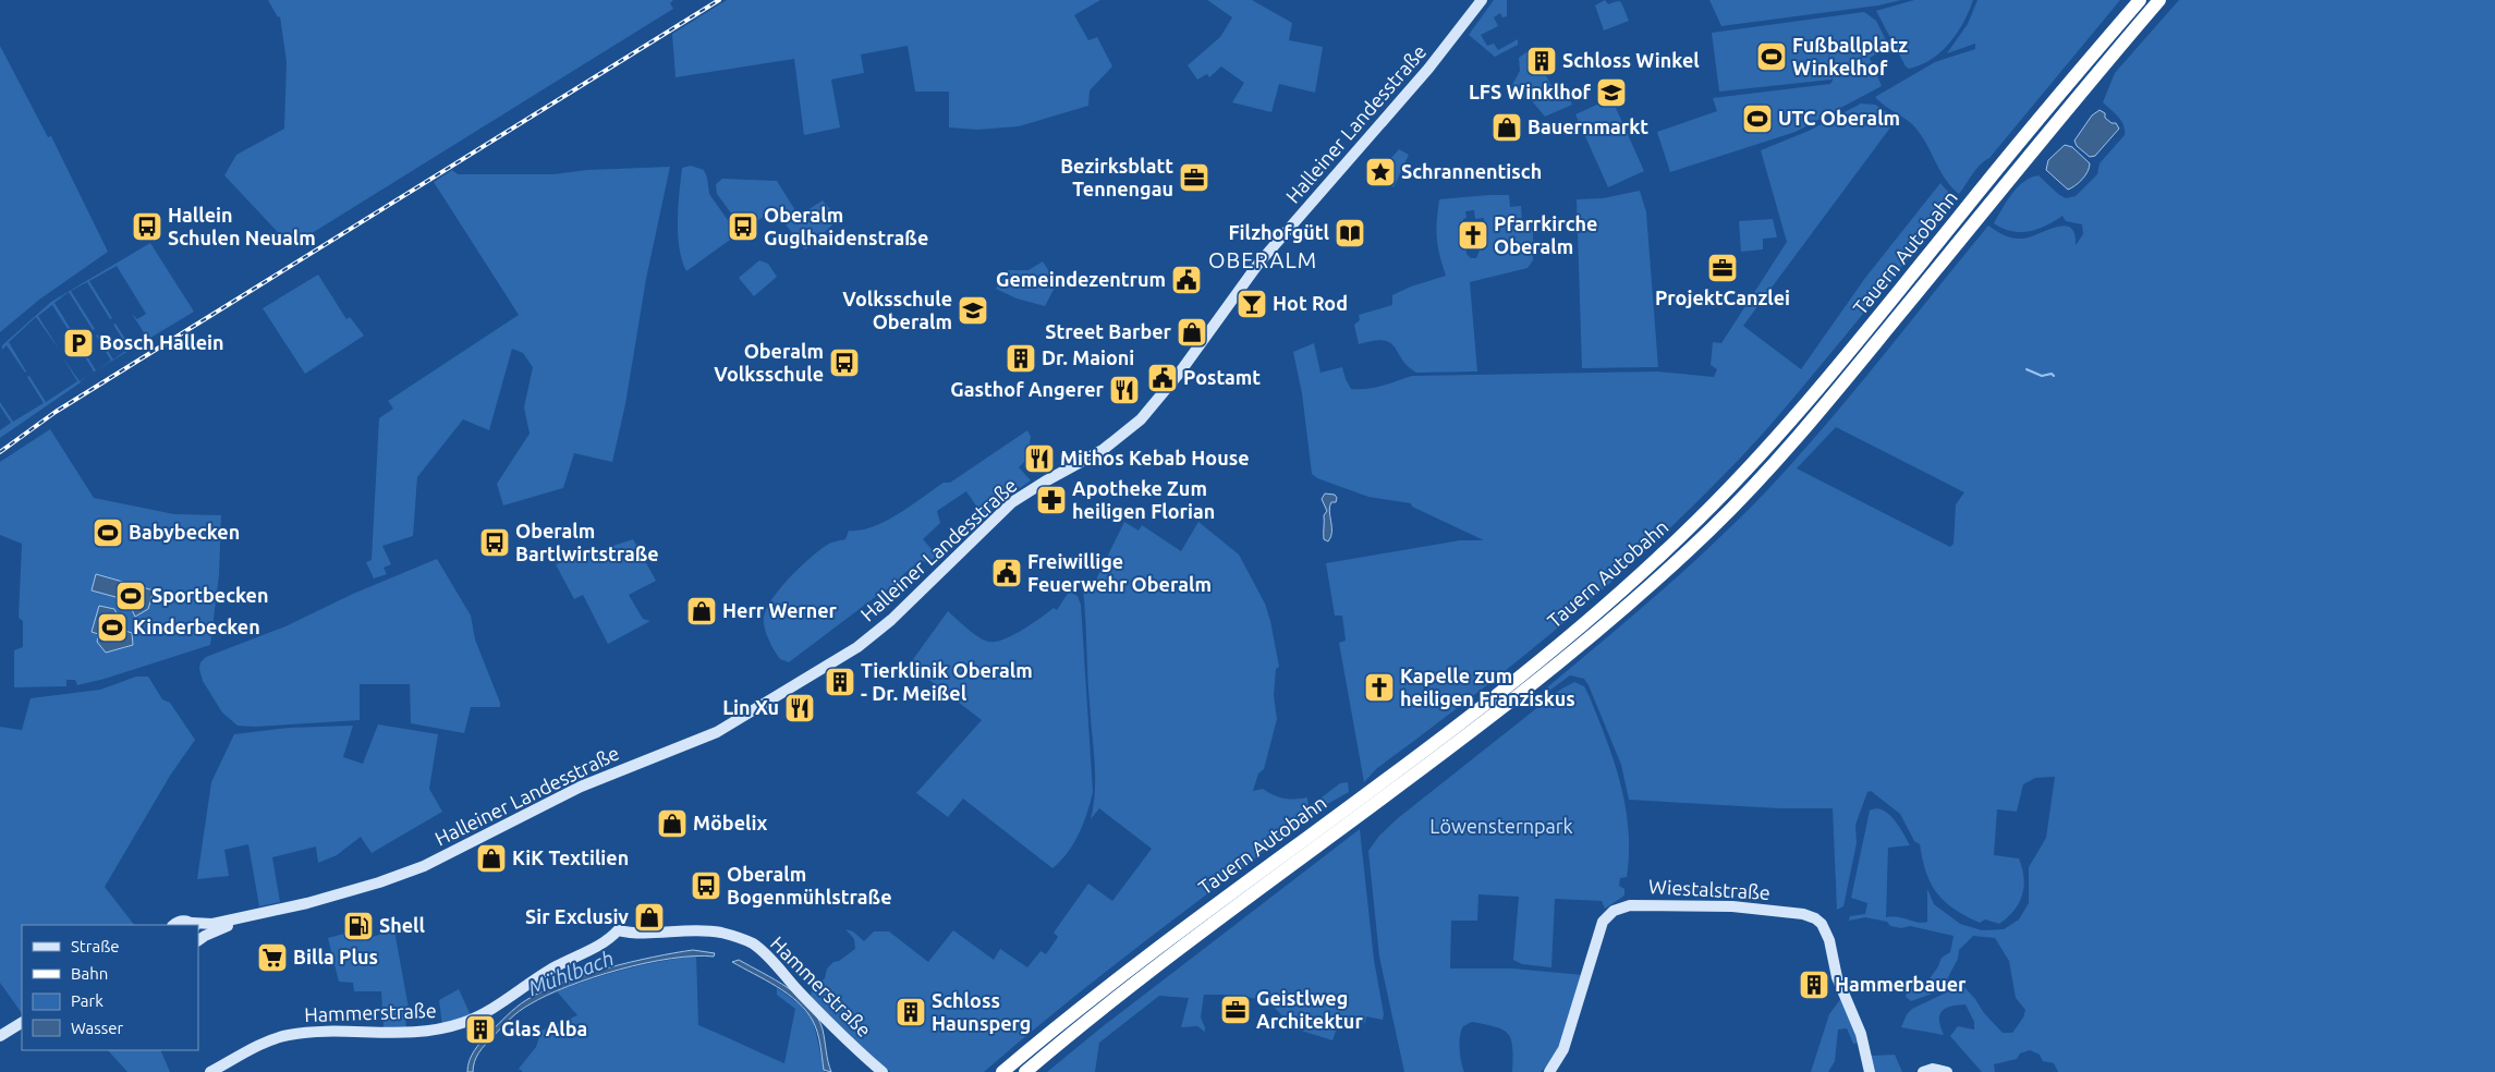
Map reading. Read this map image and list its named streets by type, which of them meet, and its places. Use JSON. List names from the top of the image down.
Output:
{
  "streets": {
    "highway": ["Tauern Autobahn"],
    "main road": ["Halleiner Landesstraße", "Wiestalstraße", "Hammerstraße"]
  },
  "districts": ["OBERALM"],
  "water": ["Mühlbach"],
  "parks": ["Löwensternpark"],
  "places": {
    "sports": [
      "Fußballplatz Winkelhof",
      "UTC Oberalm",
      "Babybecken",
      "Sportbecken",
      "Kinderbecken"
    ],
    "building": [
      "Schloss Winkel",
      "Dr. Maioni",
      "Tierklinik Oberalm - Dr. Meißel",
      "Hammerbauer",
      "Schloss Haunsperg",
      "Glas Alba"
    ],
    "school or university": ["LFS Winklhof", "Volksschule Oberalm"],
    "shop": [
      "Bauernmarkt",
      "Street Barber",
      "Herr Werner",
      "Möbelix",
      "KiK Textilien",
      "Sir Exclusiv"
    ],
    "place": ["Schrannentisch"],
    "office": ["Bezirksblatt Tennengau", "ProjektCanzlei", "Geistlweg Architektur"],
    "bus stop": [
      "Hallein Schulen Neualm",
      "Oberalm Guglhaidenstraße",
      "Oberalm Volksschule",
      "Oberalm Bartlwirtstraße",
      "Oberalm Bogenmühlstraße"
    ],
    "library": ["Filzhofgütl"],
    "church": ["Pfarrkirche Oberalm", "Kapelle zum heiligen Franziskus"],
    "public building": ["Gemeindezentrum", "Postamt", "Freiwillige Feuerwehr Oberalm"],
    "bar": ["Hot Rod"],
    "parking": ["Bosch Hallein"],
    "restaurant": ["Gasthof Angerer", "Mithos Kebab House", "Lin Xu"],
    "pharmacy": ["Apotheke Zum heiligen Florian"],
    "fuel station": ["Shell"],
    "supermarket": ["Billa Plus"]
  },
  "legend": [
    "Straße",
    "Bahn",
    "Park",
    "Wasser"
  ]
}
